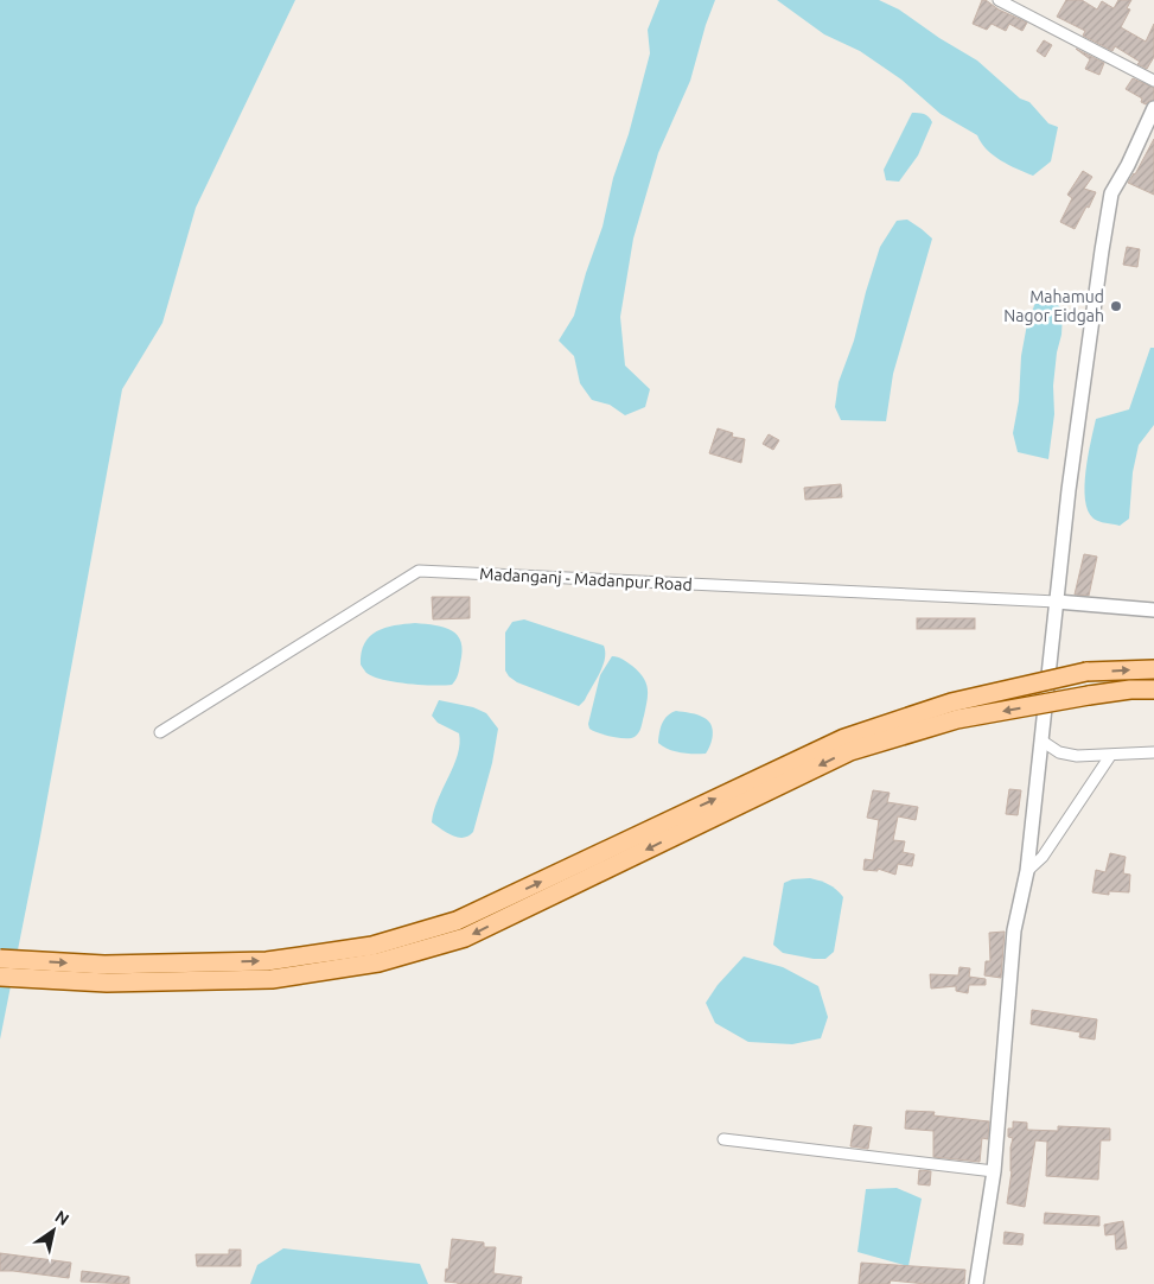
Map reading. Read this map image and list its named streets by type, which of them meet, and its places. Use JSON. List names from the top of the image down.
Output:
{
  "streets": {
    "street": ["Madanganj - Madanpur Road"]
  },
  "places": ["Mahamud Nagor Eidgah"],
  "north": "top right"
}
